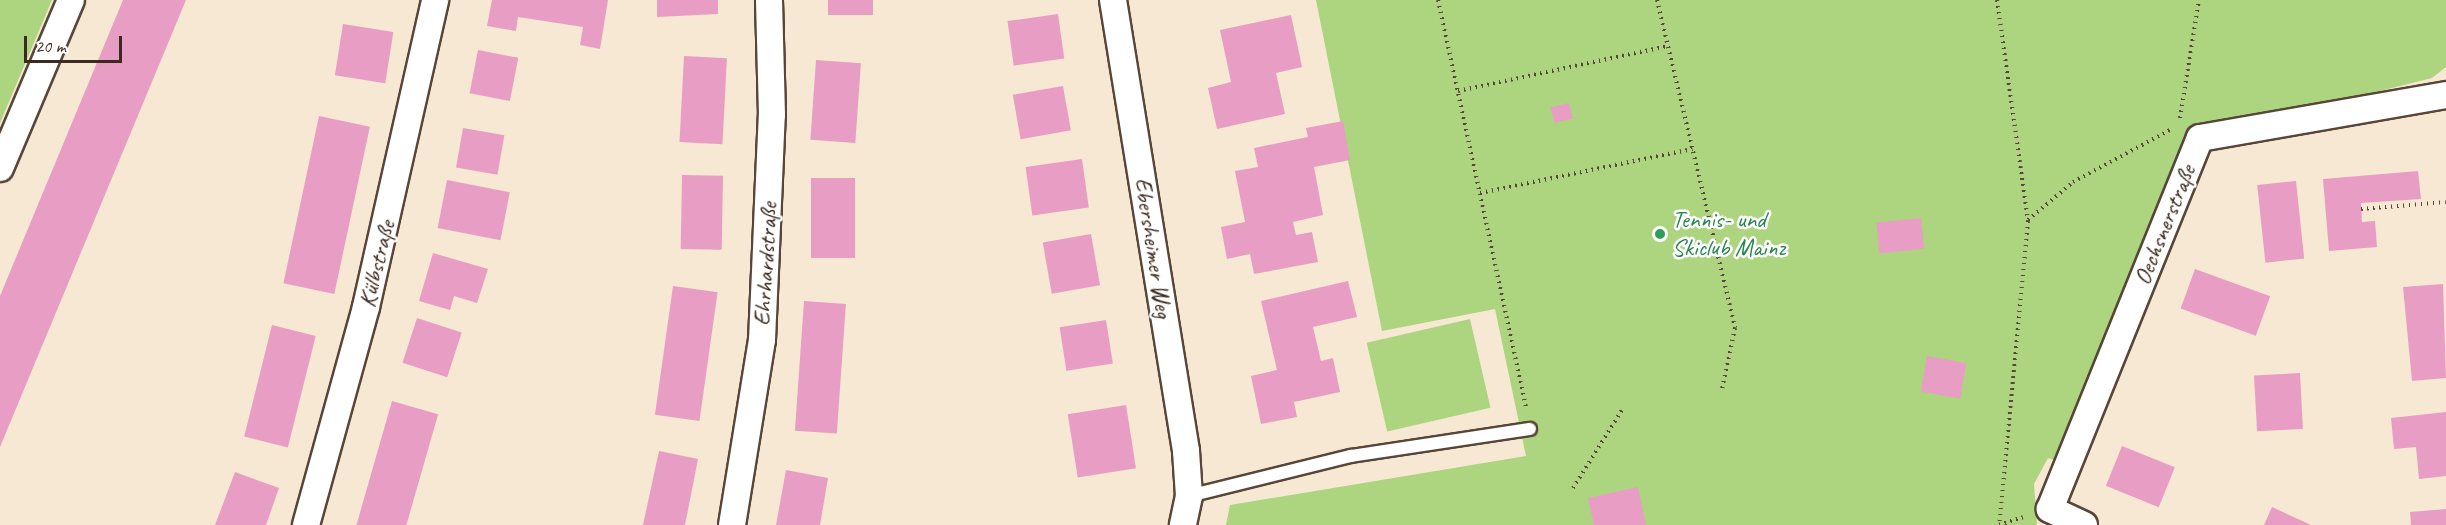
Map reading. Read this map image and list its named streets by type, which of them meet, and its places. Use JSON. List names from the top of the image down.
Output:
{
  "streets": {
    "street": [
      "Oechsnerstraße",
      "Ebersheimer Weg",
      "Külbstraße",
      "Ehrhardstraße"
    ]
  },
  "places": ["Tennis- und Skiclub Mainz"],
  "scale_bar": "20 m"
}
